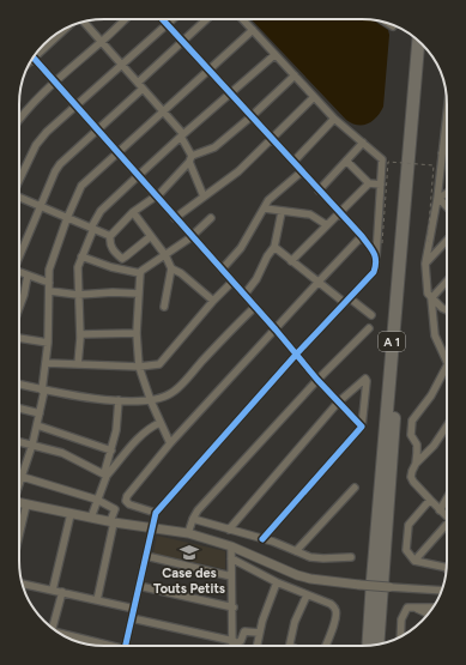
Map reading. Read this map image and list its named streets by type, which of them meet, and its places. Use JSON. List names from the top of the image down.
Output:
{
  "streets": {
    "highway": ["A 1"]
  },
  "places": {
    "school or university": ["Case des Touts Petits"]
  }
}
